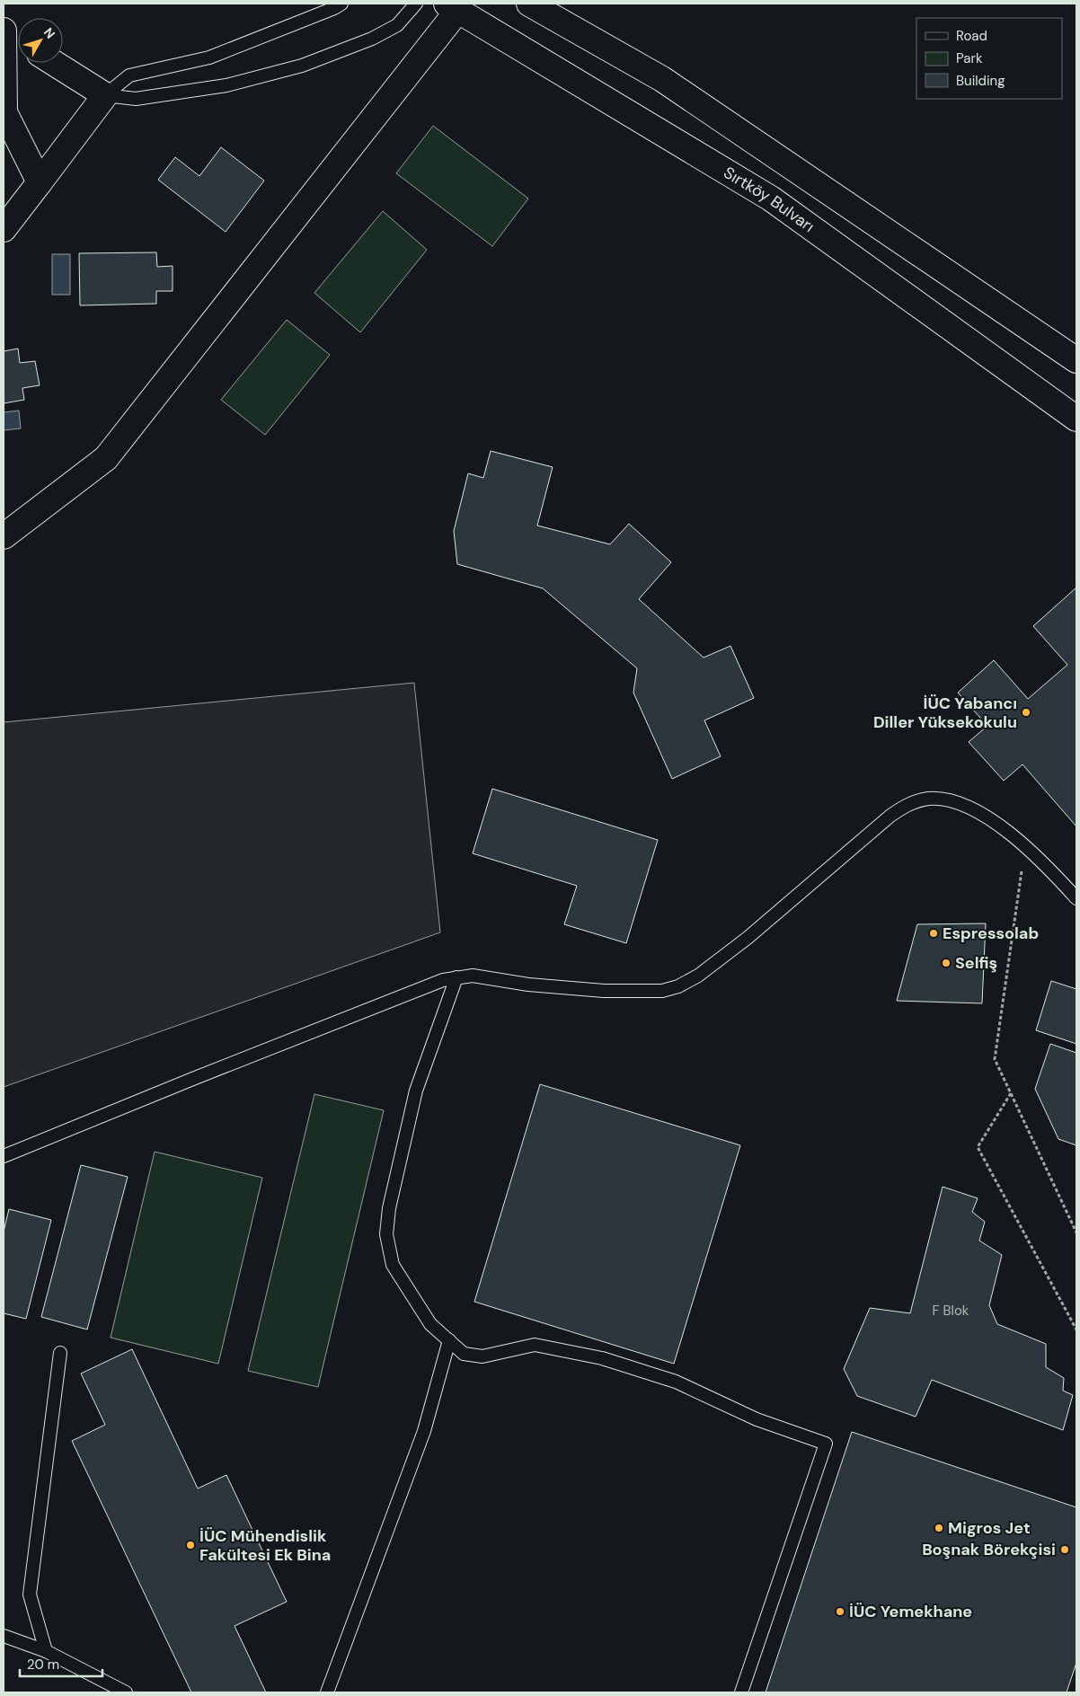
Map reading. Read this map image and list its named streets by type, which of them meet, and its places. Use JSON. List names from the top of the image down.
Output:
{
  "streets": {
    "main road": ["Sırtköy Bulvarı"]
  },
  "places": [
    "İÜC Yabancı Diller Yüksekokulu",
    "Espressolab",
    "Selfiş",
    "Migros Jet",
    "İÜC Mühendislik Fakültesi Ek Bina",
    "Boşnak Börekçisi",
    "İÜC Yemekhane"
  ],
  "house_numbers": ["F Blok"],
  "legend": ["Road", "Park", "Building"],
  "scale_bar": "20 m",
  "north": "top right"
}
